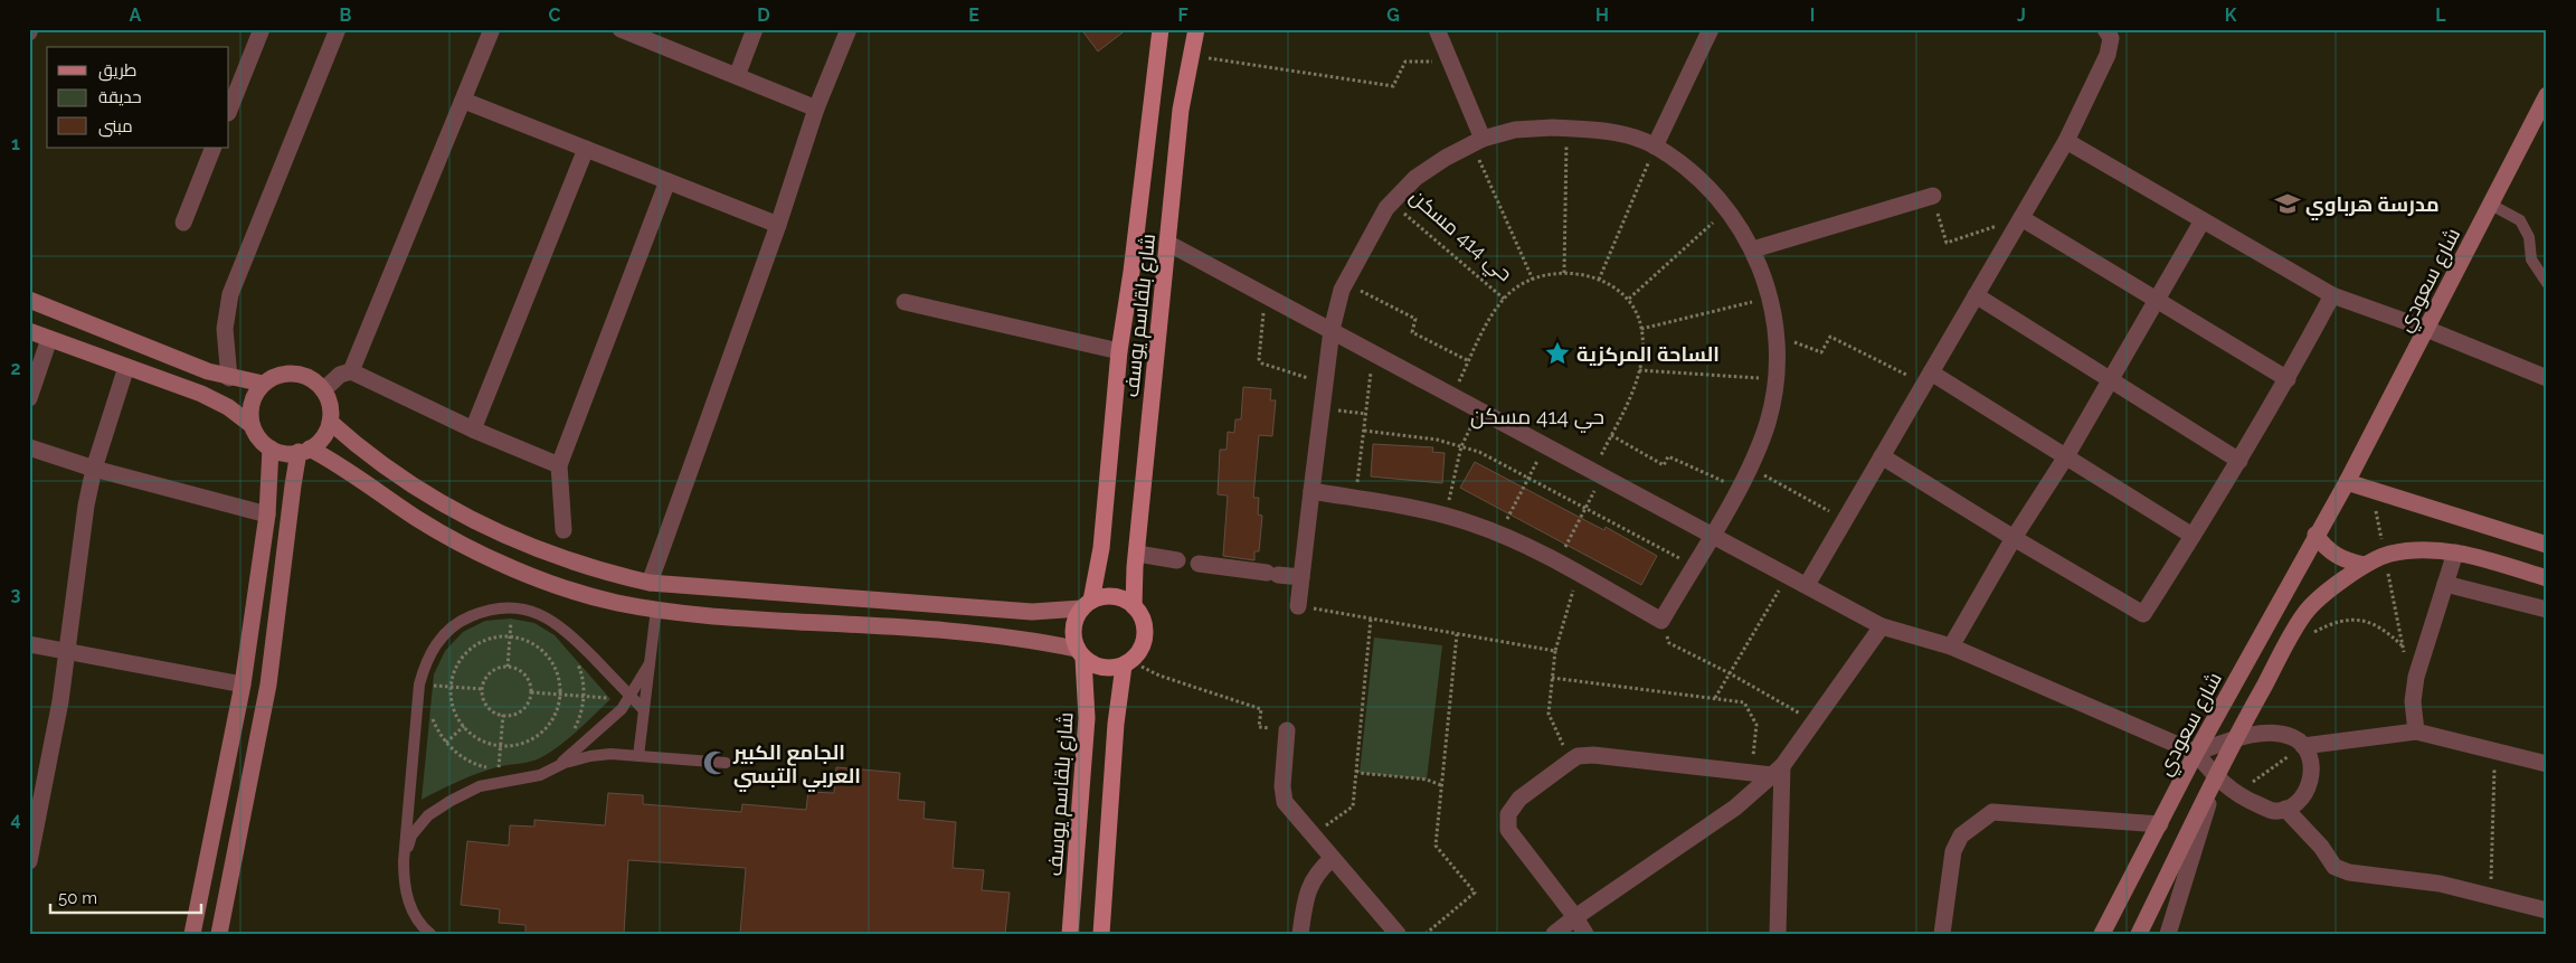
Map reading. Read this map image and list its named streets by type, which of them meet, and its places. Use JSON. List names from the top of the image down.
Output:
{
  "streets": {
    "main road": ["شارع سعودي", "شارع بلقاسم يوسف"],
    "street": ["حي 414 مسكن"]
  },
  "districts": ["حي 414 مسكن"],
  "places": {
    "school or university": ["مدرسة هرباوي"],
    "place": ["الساحة المركزية"],
    "mosque": ["الجامع الكبير العربي التبسي"]
  },
  "legend": ["طريق", "حديقة", "مبنى"],
  "scale_bar": "50 m",
  "grid": {
    "columns": [
      "A",
      "B",
      "C",
      "D",
      "E",
      "F",
      "G",
      "H",
      "I",
      "J",
      "K",
      "L"
    ],
    "rows": [
      "1",
      "2",
      "3",
      "4"
    ]
  }
}
